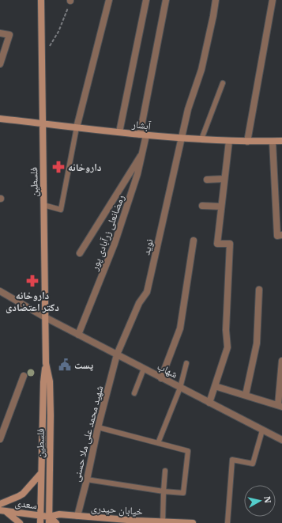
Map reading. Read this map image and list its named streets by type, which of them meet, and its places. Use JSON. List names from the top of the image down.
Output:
{
  "streets": {
    "main road": [
      "آبشار",
      "فلسطین",
      "سعدی",
      "خیابان حیدری"
    ],
    "street": [
      "رمضانعلی زرآبادی پور",
      "نوید",
      "شهاب",
      "شهید محمد علی ملا حسنی"
    ]
  },
  "crossings": [
    ["آبشار", "فلسطین"],
    ["آبشار", "رمضانعلی زرآبادی پور"],
    ["آبشار", "نوید"],
    ["فلسطین", "شهاب"],
    ["فلسطین", "سعدی"],
    ["فلسطین", "خیابان حیدری"],
    ["رمضانعلی زرآبادی پور", "شهاب"],
    ["نوید", "شهاب"],
    ["نوید", "شهید محمد علی ملا حسنی"],
    ["شهاب", "شهید محمد علی ملا حسنی"],
    ["شهید محمد علی ملا حسنی", "خیابان حیدری"],
    ["سعدی", "خیابان حیدری"]
  ],
  "places": {
    "pharmacy": ["داروخانه", "داروخانه دکتر اعتضادی"],
    "public building": ["پست"]
  },
  "north": "right"
}
